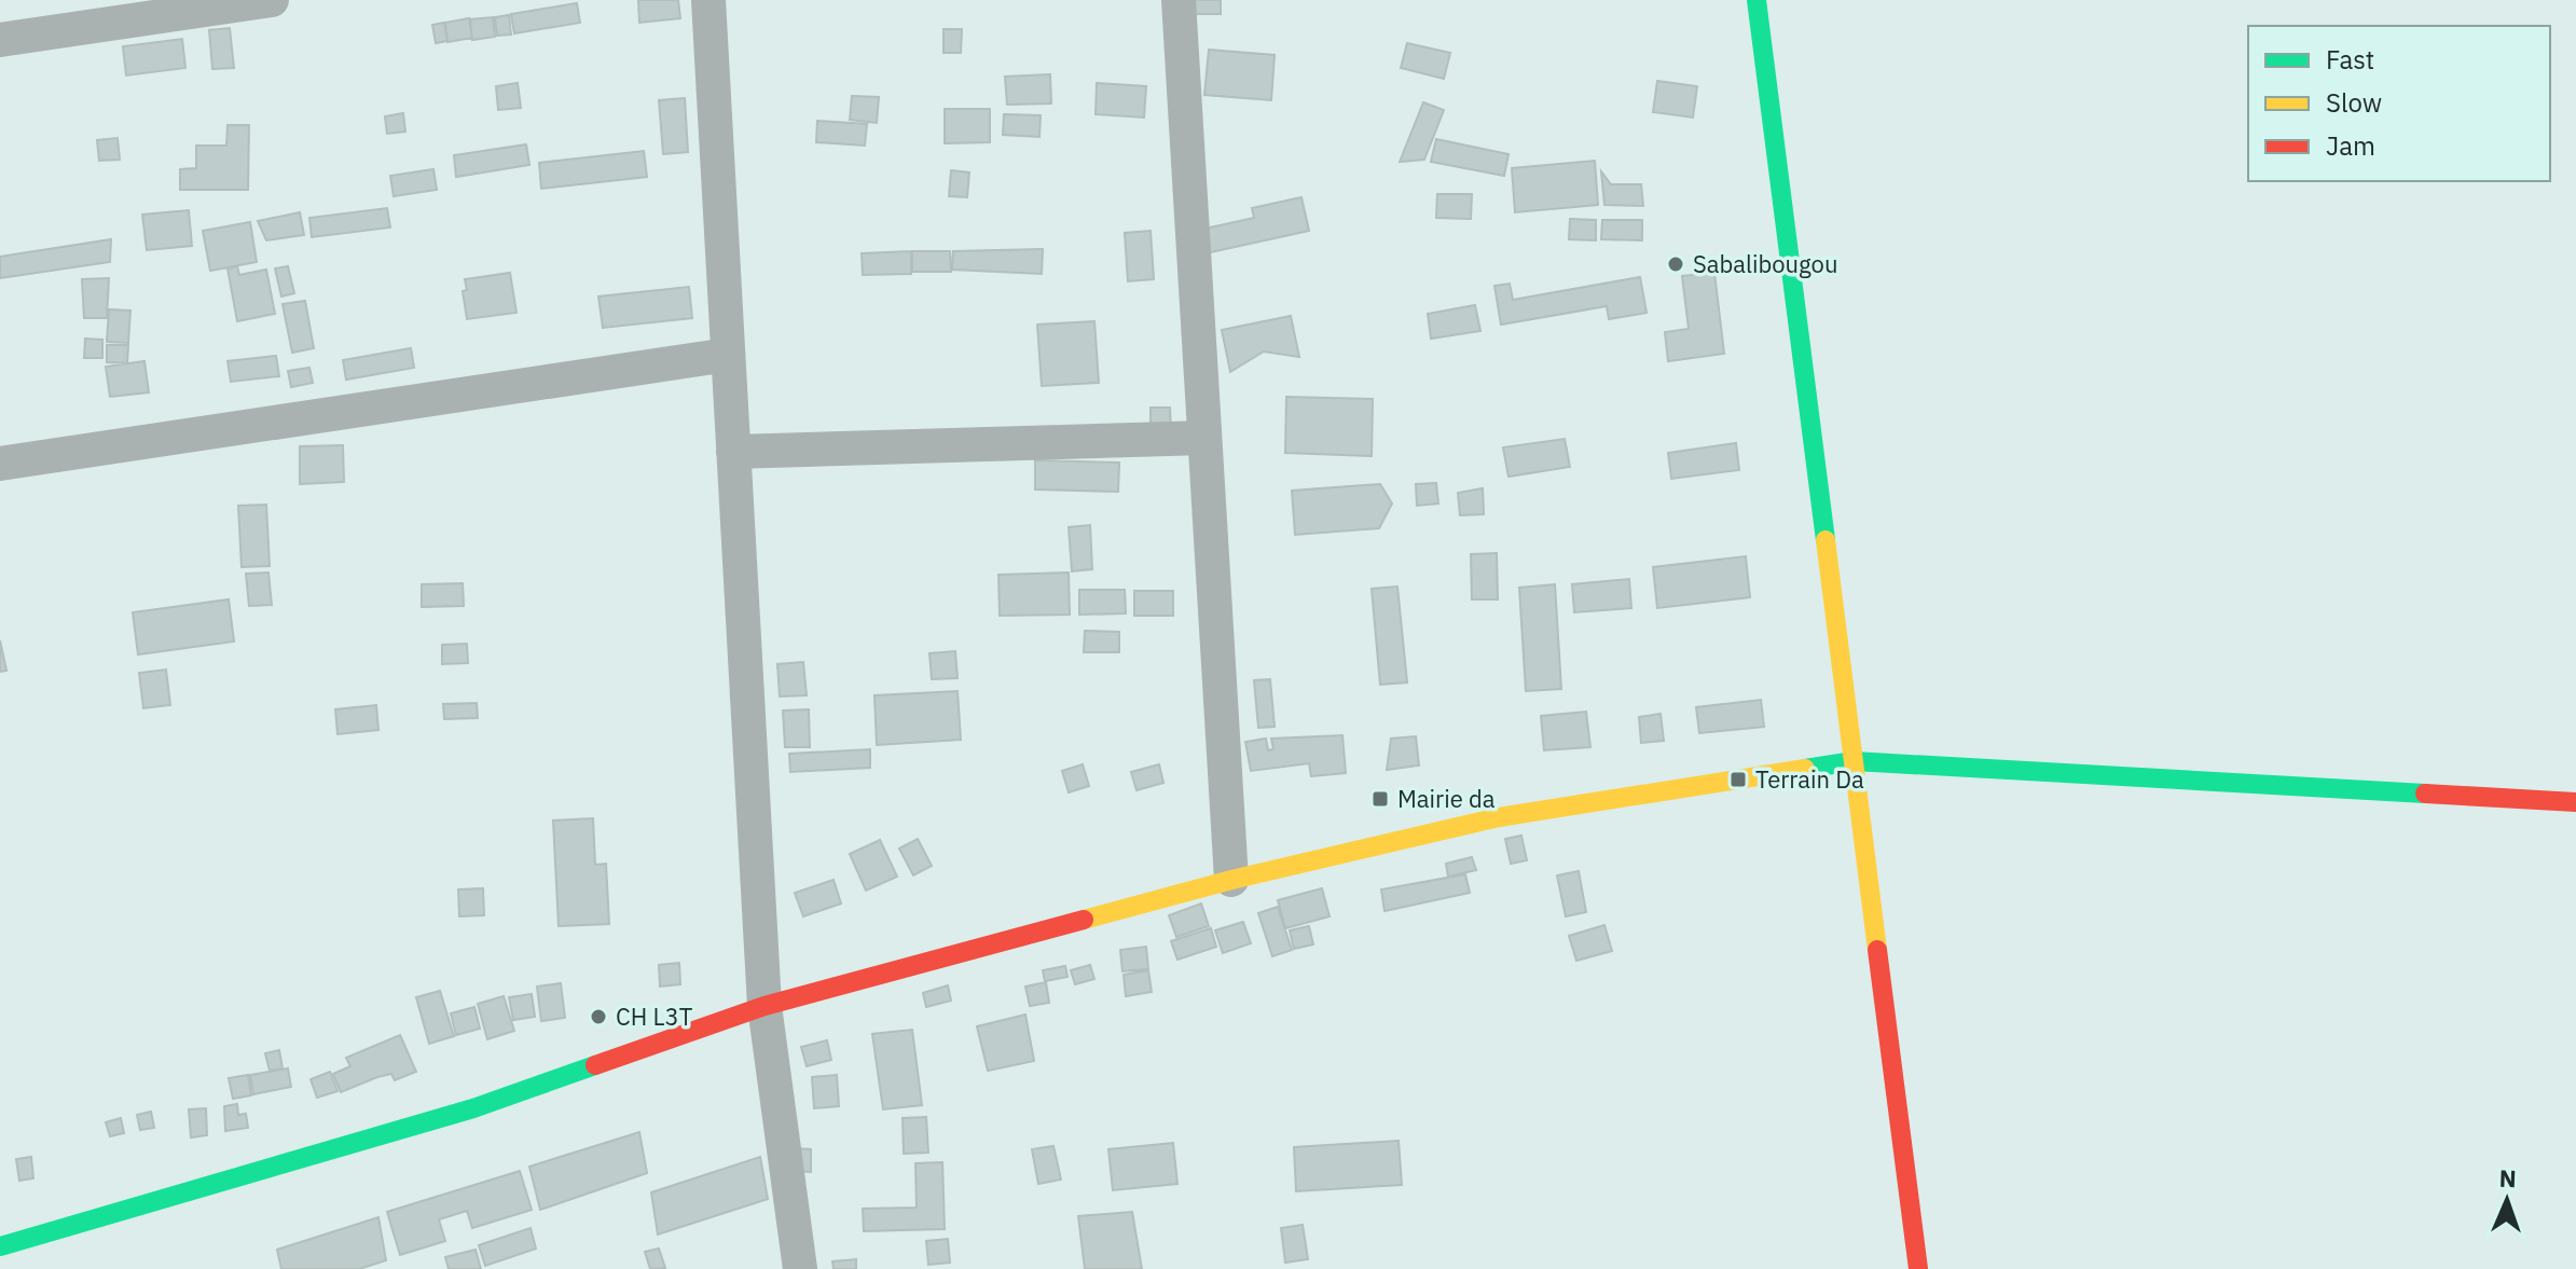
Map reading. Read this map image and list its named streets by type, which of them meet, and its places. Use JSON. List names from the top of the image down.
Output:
{
  "places": {
    "other": ["Sabalibougou", "CH L3T"],
    "transit": ["Terrain Da", "Mairie da"]
  },
  "legend": ["Fast", "Slow", "Jam"],
  "north": "top"
}
